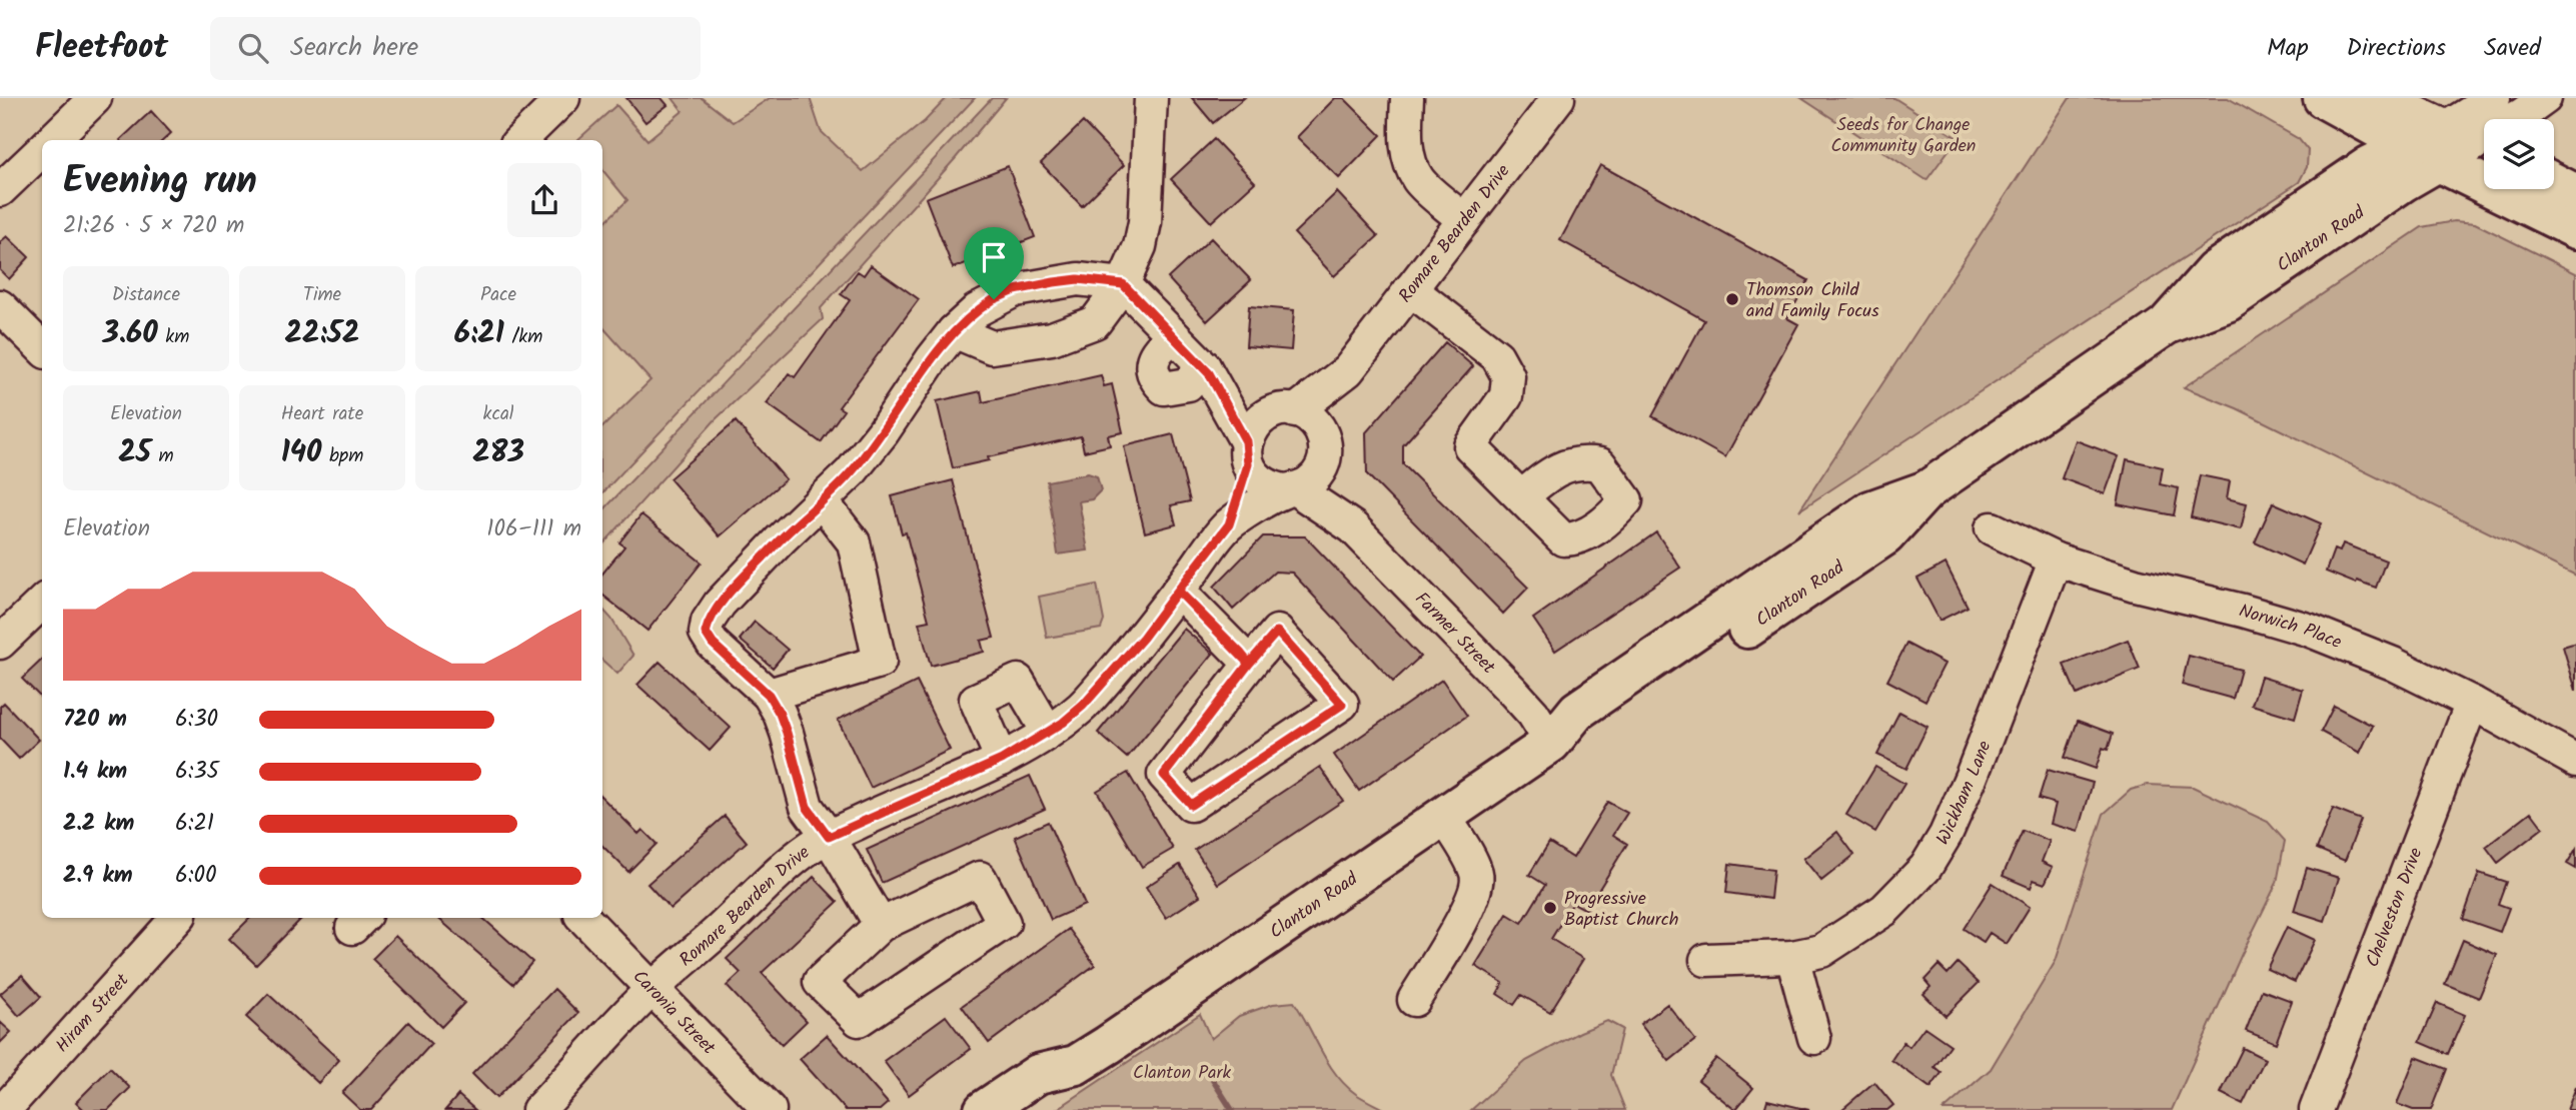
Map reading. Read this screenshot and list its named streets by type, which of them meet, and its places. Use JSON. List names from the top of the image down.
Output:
{
  "streets": {
    "main road": ["Clanton Road"],
    "street": [
      "Romare Bearden Drive",
      "Norwich Place",
      "Farmer Street",
      "Wickham Lane",
      "Chelveston Drive",
      "Caronia Street",
      "Hiram Street"
    ]
  },
  "crossings": [
    ["Romare Bearden Drive", "Farmer Street"],
    ["Romare Bearden Drive", "Caronia Street"],
    ["Clanton Road", "Farmer Street"],
    ["Norwich Place", "Wickham Lane"],
    ["Norwich Place", "Chelveston Drive"]
  ],
  "parks": ["Seeds for Change Community Garden", "Clanton Park"],
  "places": ["Thomson Child and Family Focus", "Progressive Baptist Church"],
  "page": {
    "header": "Fleetfoot",
    "search": "Search here",
    "nav": ["Map", "Directions", "Saved"],
    "heading": ["Evening run", "21:26 · 5 × 720 m"],
    "stats": [
      ["Distance", "3.60 km"],
      ["Time", "22:52"],
      ["Pace", "6:21 /km"],
      ["Elevation", "25 m"],
      ["Heart rate", "140 bpm"],
      ["kcal", "283"]
    ],
    "chart": ["Elevation", "106–111 m"],
    "list": [
      {
        "name": "720 m",
        "note": "6:30"
      },
      {
        "name": "1.4 km",
        "note": "6:35"
      },
      {
        "name": "2.2 km",
        "note": "6:21"
      },
      {
        "name": "2.9 km",
        "note": "6:00"
      }
    ]
  }
}
